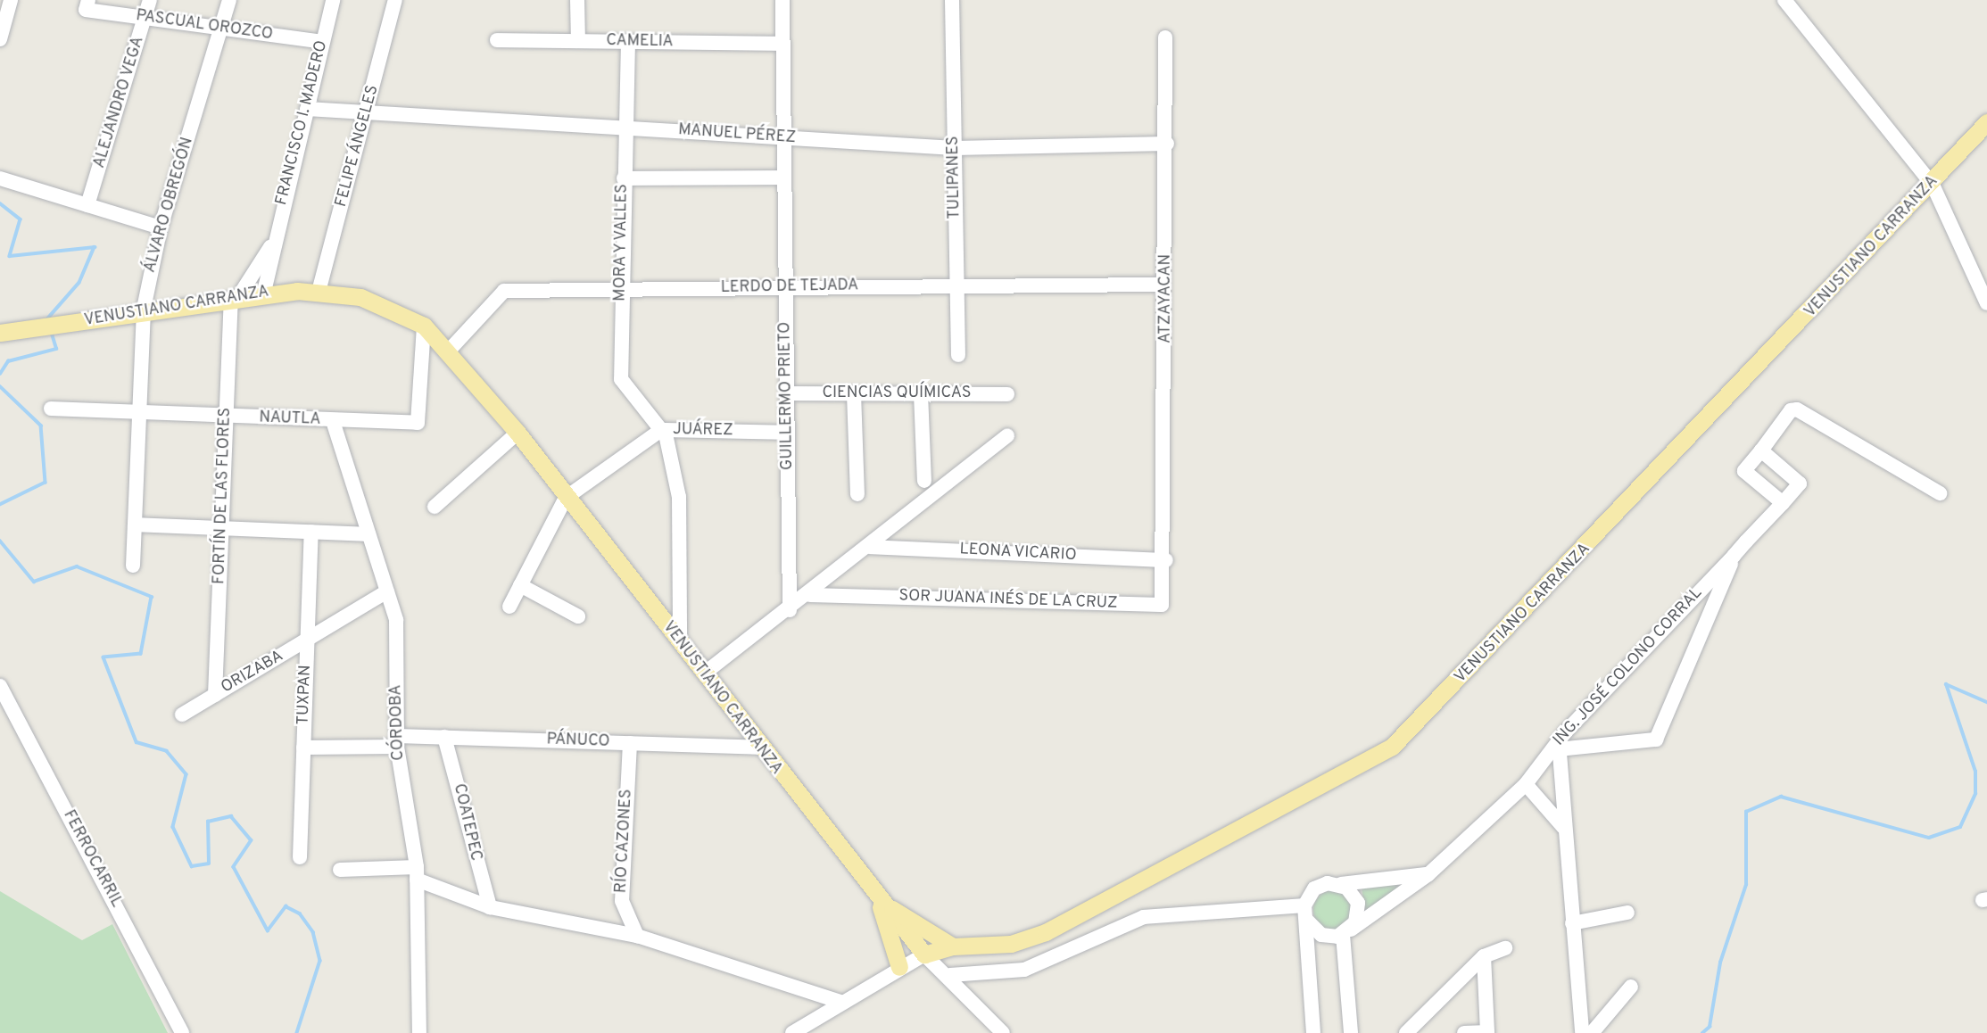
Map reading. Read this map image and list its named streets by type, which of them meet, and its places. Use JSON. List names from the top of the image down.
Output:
{
  "streets": {
    "main road": ["VENUSTIANO CARRANZA"],
    "street": [
      "PASCUAL OROZCO",
      "CAMELIA",
      "ALEJANDRO VEGA",
      "FRANCISCO I. MADERO",
      "MANUEL PÉREZ",
      "FELIPE ÁNGELES",
      "TULIPANES",
      "ÁLVARO OBREGÓN",
      "MORA Y VALLES",
      "LERDO DE TEJADA",
      "ATZAYACAN",
      "CIENCIAS QUÍMICAS",
      "GUILLERMO PRIETO",
      "NAUTLA",
      "JUÁREZ",
      "FORTÍN DE LAS FLORES",
      "LEONA VICARIO",
      "SOR JUANA INÉS DE LA CRUZ",
      "ING. JOSÉ COLONO CORRAL",
      "ORIZABA",
      "TUXPAN",
      "CÓRDOBA",
      "PÁNUCO",
      "COATEPEC",
      "RÍO CAZONES",
      "FERROCARRIL"
    ]
  },
  "crossings": [
    ["PASCUAL OROZCO", "ALEJANDRO VEGA"],
    ["PASCUAL OROZCO", "FRANCISCO I. MADERO"],
    ["PASCUAL OROZCO", "ÁLVARO OBREGÓN"],
    ["CAMELIA", "MORA Y VALLES"],
    ["CAMELIA", "GUILLERMO PRIETO"],
    ["FRANCISCO I. MADERO", "MANUEL PÉREZ"],
    ["FRANCISCO I. MADERO", "VENUSTIANO CARRANZA"],
    ["FRANCISCO I. MADERO", "FORTÍN DE LAS FLORES"],
    ["MANUEL PÉREZ", "FELIPE ÁNGELES"],
    ["MANUEL PÉREZ", "TULIPANES"],
    ["MANUEL PÉREZ", "MORA Y VALLES"],
    ["MANUEL PÉREZ", "ATZAYACAN"],
    ["MANUEL PÉREZ", "GUILLERMO PRIETO"],
    ["FELIPE ÁNGELES", "VENUSTIANO CARRANZA"],
    ["TULIPANES", "LERDO DE TEJADA"],
    ["ÁLVARO OBREGÓN", "VENUSTIANO CARRANZA"],
    ["ÁLVARO OBREGÓN", "NAUTLA"],
    ["MORA Y VALLES", "LERDO DE TEJADA"],
    ["MORA Y VALLES", "JUÁREZ"],
    ["VENUSTIANO CARRANZA", "LERDO DE TEJADA"],
    ["VENUSTIANO CARRANZA", "NAUTLA"],
    ["VENUSTIANO CARRANZA", "JUÁREZ"],
    ["VENUSTIANO CARRANZA", "FORTÍN DE LAS FLORES"],
    ["VENUSTIANO CARRANZA", "PÁNUCO"],
    ["LERDO DE TEJADA", "GUILLERMO PRIETO"],
    ["ATZAYACAN", "LEONA VICARIO"],
    ["ATZAYACAN", "SOR JUANA INÉS DE LA CRUZ"],
    ["CIENCIAS QUÍMICAS", "GUILLERMO PRIETO"],
    ["GUILLERMO PRIETO", "JUÁREZ"],
    ["NAUTLA", "FORTÍN DE LAS FLORES"],
    ["NAUTLA", "CÓRDOBA"],
    ["FORTÍN DE LAS FLORES", "ORIZABA"],
    ["LEONA VICARIO", "SOR JUANA INÉS DE LA CRUZ"],
    ["ORIZABA", "TUXPAN"],
    ["ORIZABA", "CÓRDOBA"],
    ["TUXPAN", "PÁNUCO"],
    ["CÓRDOBA", "PÁNUCO"],
    ["PÁNUCO", "COATEPEC"],
    ["PÁNUCO", "RÍO CAZONES"]
  ]
}
